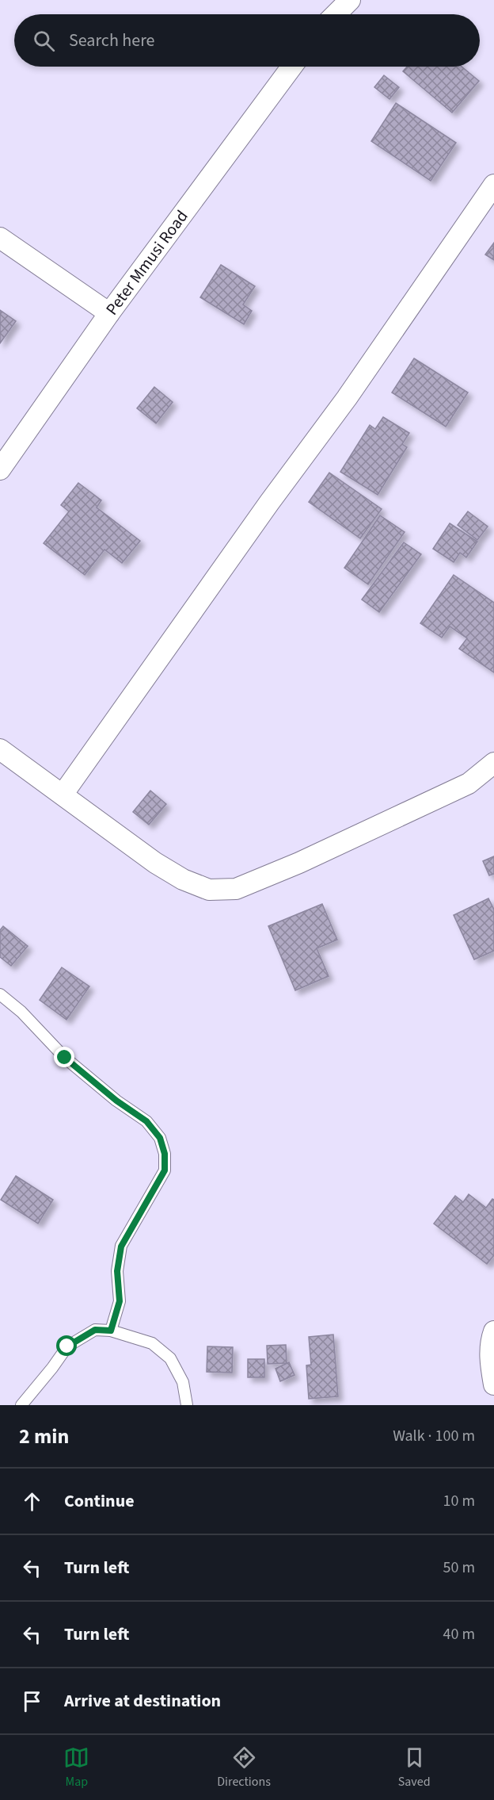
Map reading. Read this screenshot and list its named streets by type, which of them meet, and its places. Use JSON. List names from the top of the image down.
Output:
{
  "streets": {
    "street": ["Peter Mmusi Road"]
  },
  "page": {
    "search": "Search here",
    "heading": ["2 min", "Walk · 100 m"],
    "list": [
      ["Continue", "10 m"],
      ["Turn left", "50 m"],
      ["Turn left", "40 m"],
      "Arrive at destination"
    ],
    "nav": ["Map", "Directions", "Saved"]
  }
}
